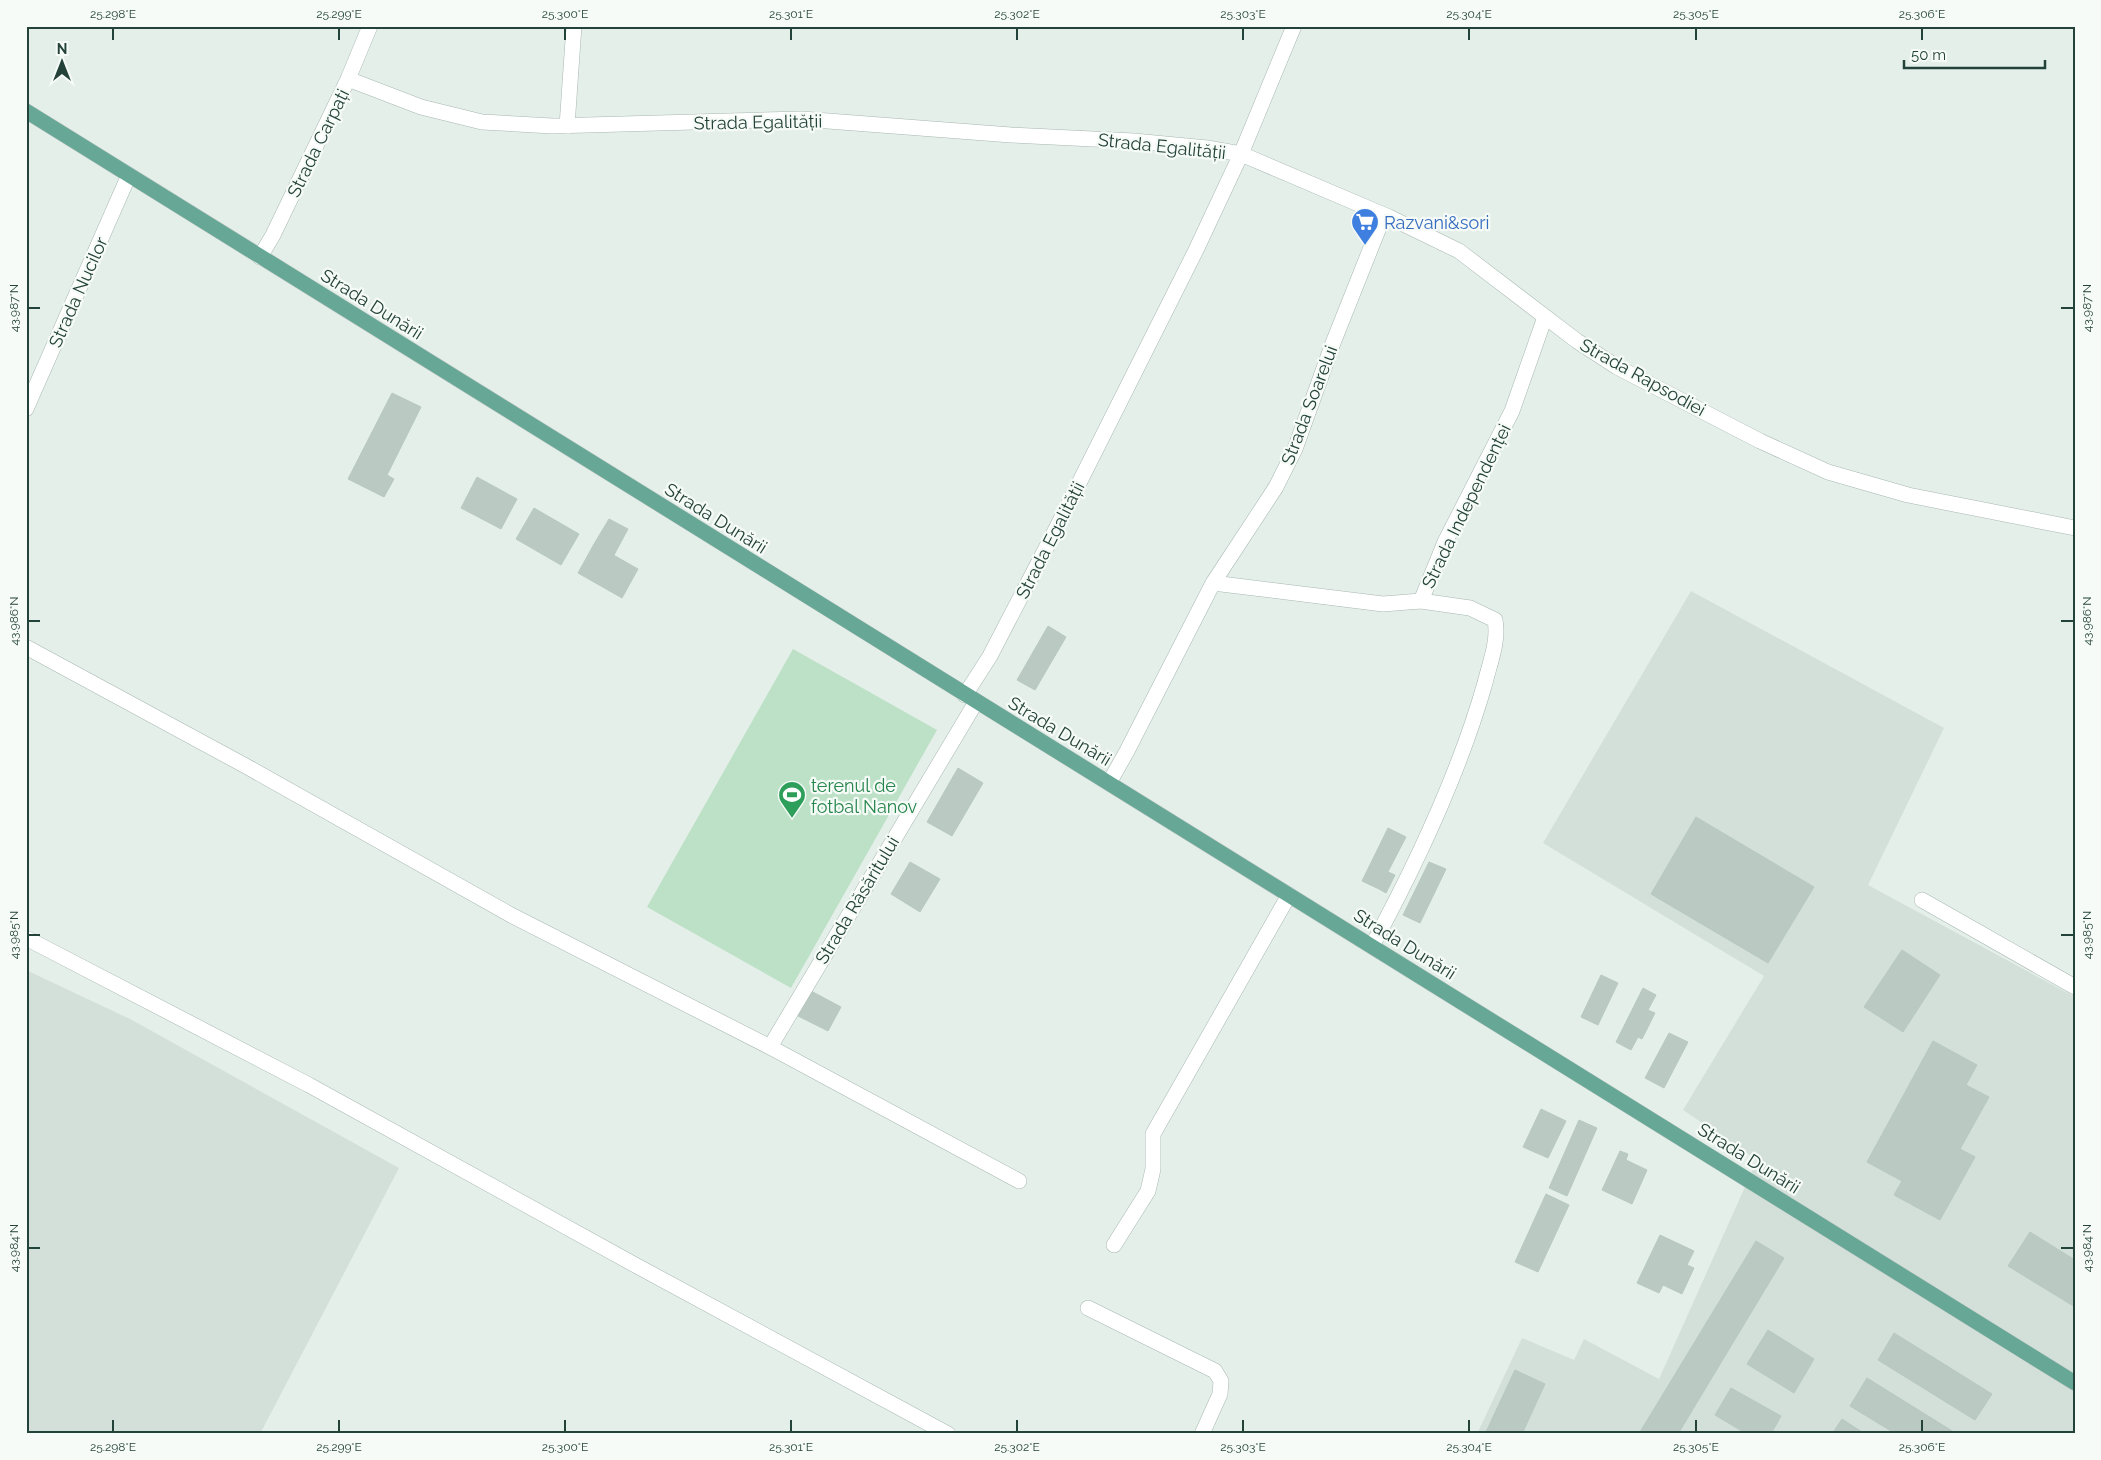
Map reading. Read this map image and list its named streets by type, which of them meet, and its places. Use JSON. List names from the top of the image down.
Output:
{
  "streets": {
    "main road": ["Strada Dunării"],
    "street": [
      "Strada Egalității",
      "Strada Carpați",
      "Strada Nucilor",
      "Strada Rapsodiei",
      "Strada Soarelui",
      "Strada Independenței",
      "Strada Răsăritului"
    ]
  },
  "crossings": [
    ["Strada Egalității", "Strada Carpați"],
    ["Strada Egalității", "Strada Dunării"],
    ["Strada Egalității", "Strada Rapsodiei"],
    ["Strada Egalității", "Strada Răsăritului"],
    ["Strada Carpați", "Strada Dunării"],
    ["Strada Nucilor", "Strada Dunării"],
    ["Strada Dunării", "Strada Soarelui"],
    ["Strada Dunării", "Strada Independenței"],
    ["Strada Dunării", "Strada Răsăritului"],
    ["Strada Rapsodiei", "Strada Soarelui"],
    ["Strada Rapsodiei", "Strada Independenței"]
  ],
  "places": {
    "supermarket": ["Razvani&sori"],
    "sports": ["terenul de fotbal Nanov"]
  },
  "scale_bar": "50 m",
  "north": "top",
  "coordinates": [
    "25.298°E",
    "25.299°E",
    "25.300°E",
    "25.301°E",
    "25.302°E",
    "25.303°E",
    "25.304°E",
    "25.305°E",
    "25.306°E",
    "43.987°N",
    "43.986°N",
    "43.985°N",
    "43.984°N"
  ]
}
